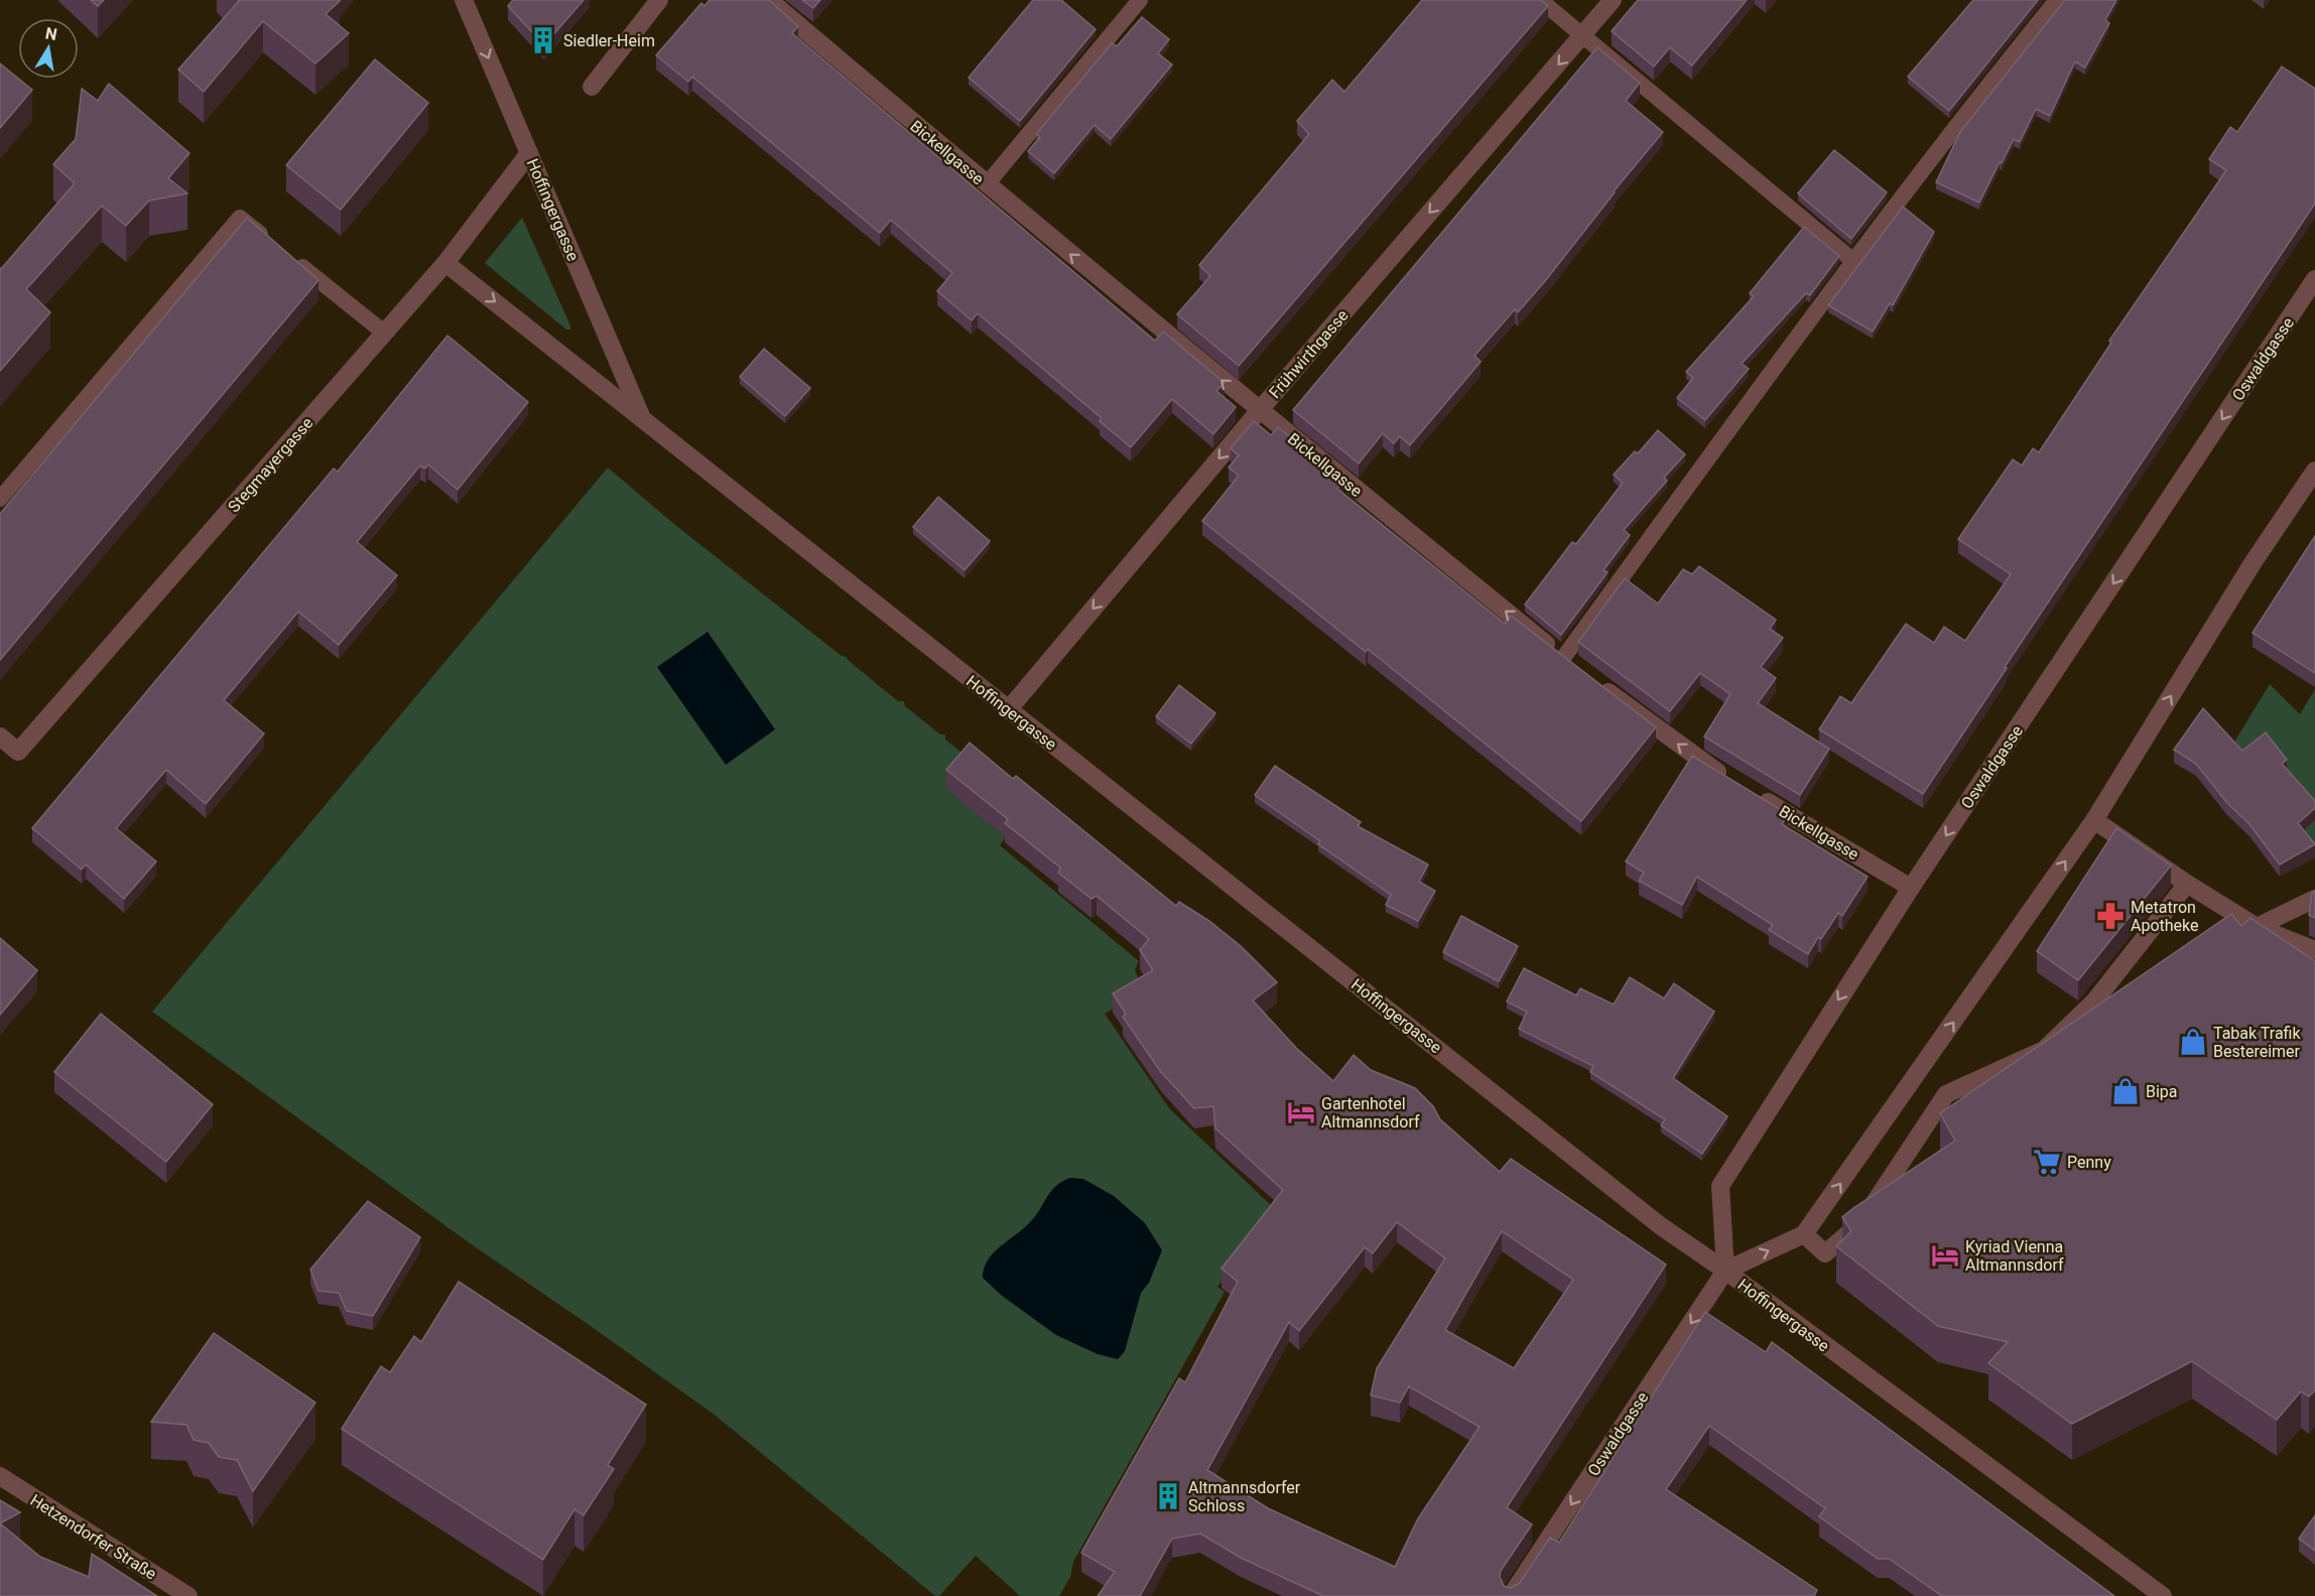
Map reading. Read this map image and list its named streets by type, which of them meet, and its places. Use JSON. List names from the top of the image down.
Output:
{
  "streets": {
    "street": [
      "Bickellgasse",
      "Hoffingergasse",
      "Frühwirthgasse",
      "Oswaldgasse",
      "Stegmayergasse",
      "Hetzendorfer Straße"
    ]
  },
  "crossings": [
    ["Bickellgasse", "Frühwirthgasse"],
    ["Bickellgasse", "Oswaldgasse"],
    ["Hoffingergasse", "Frühwirthgasse"],
    ["Hoffingergasse", "Oswaldgasse"],
    ["Hoffingergasse", "Stegmayergasse"]
  ],
  "one_way": ["Bickellgasse", "Frühwirthgasse"],
  "places": {
    "building": ["Siedler-Heim", "Altmannsdorfer Schloss"],
    "pharmacy": ["Metatron Apotheke"],
    "shop": ["Tabak Trafik Bestereimer", "Bipa"],
    "hotel": ["Gartenhotel Altmannsdorf", "Kyriad Vienna Altmannsdorf"],
    "supermarket": ["Penny"]
  },
  "north": "top"
}
